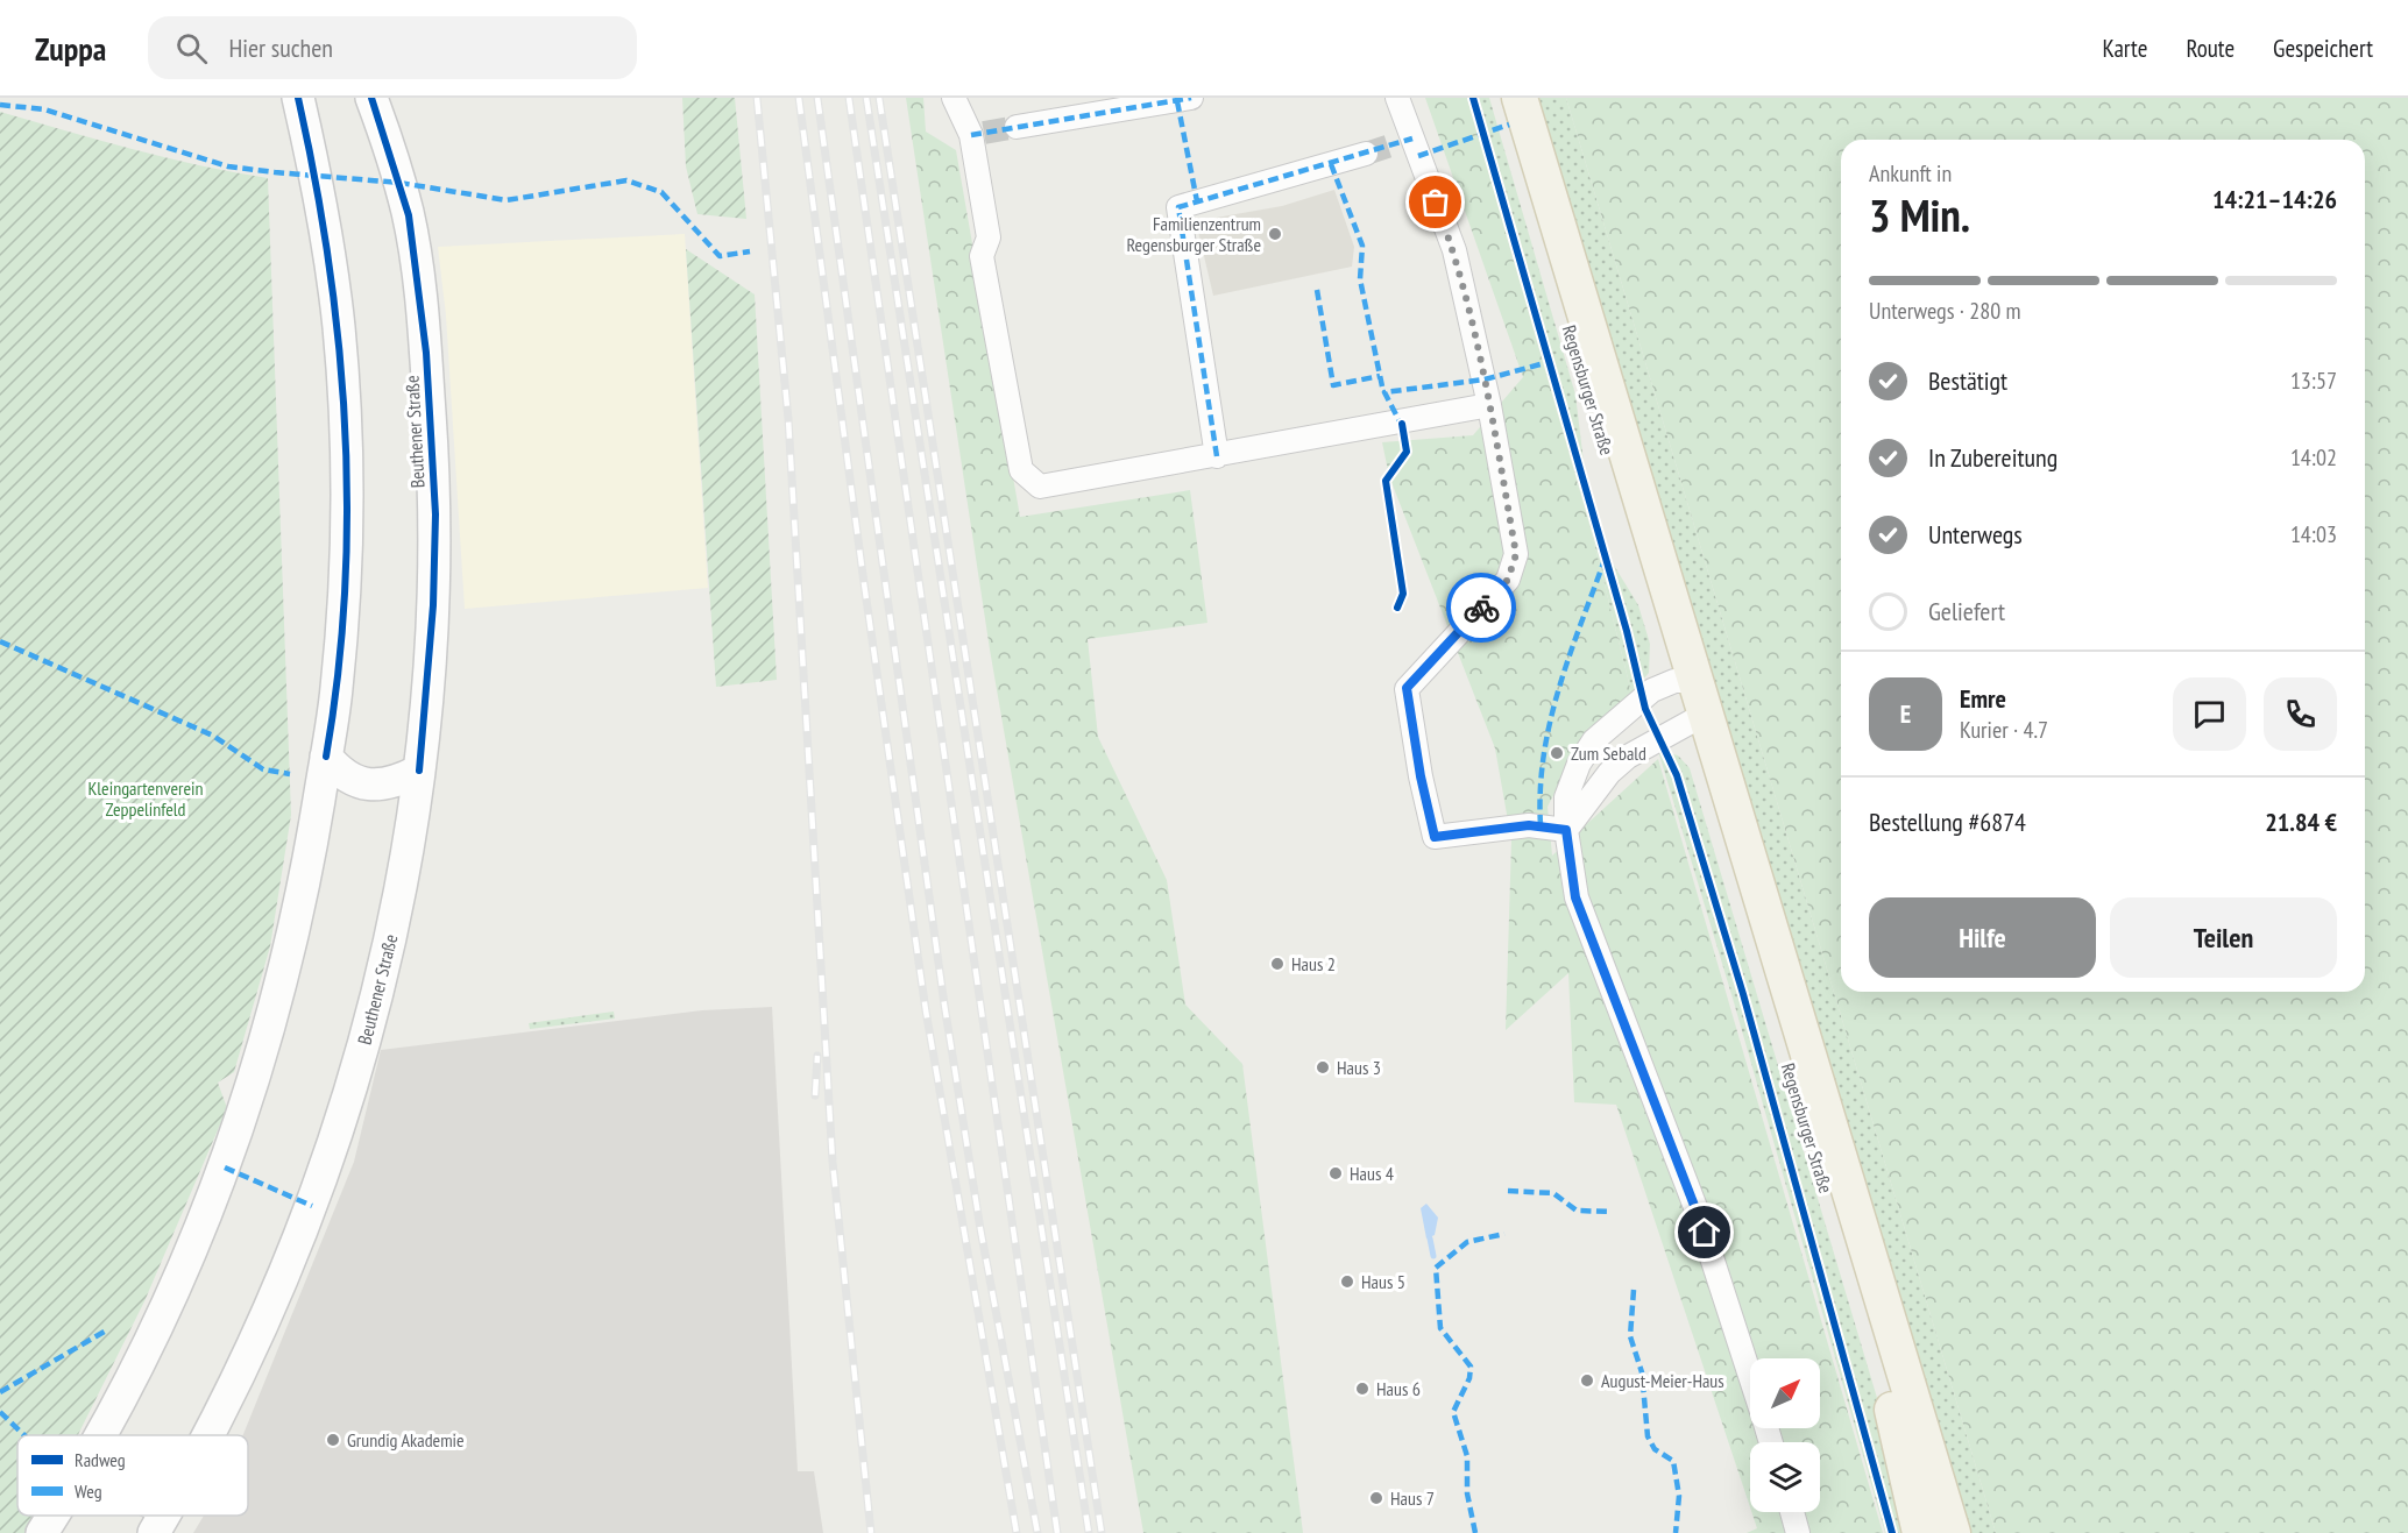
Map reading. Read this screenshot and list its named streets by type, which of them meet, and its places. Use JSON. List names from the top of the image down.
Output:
{
  "streets": {
    "main road": ["Regensburger Straße", "Beuthener Straße"]
  },
  "parks": ["Kleingartenverein Zeppelinfeld"],
  "places": [
    "Familienzentrum Regensburger Straße",
    "Zum Sebald",
    "Haus 2",
    "Haus 3",
    "Haus 4",
    "Haus 5",
    "August-Meier-Haus",
    "Haus 6",
    "Grundig Akademie",
    "Haus 7"
  ],
  "legend": ["Radweg", "Weg"],
  "north": "top right",
  "page": {
    "header": "Zuppa",
    "search": "Hier suchen",
    "nav": ["Karte", "Route", "Gespeichert"],
    "heading": ["3 Min.", "Ankunft in", "14:21–14:26"],
    "panel": [
      "Emre",
      "Kurier · 4.7",
      "Bestellung #6874",
      "21.84 €"
    ],
    "bar": "Unterwegs · 280 m",
    "list": [
      ["Bestätigt", "13:57"],
      ["In Zubereitung", "14:02"],
      ["Unterwegs", "14:03"],
      "Geliefert"
    ],
    "round": "E",
    "buttons": ["Hilfe", "Teilen"]
  }
}
